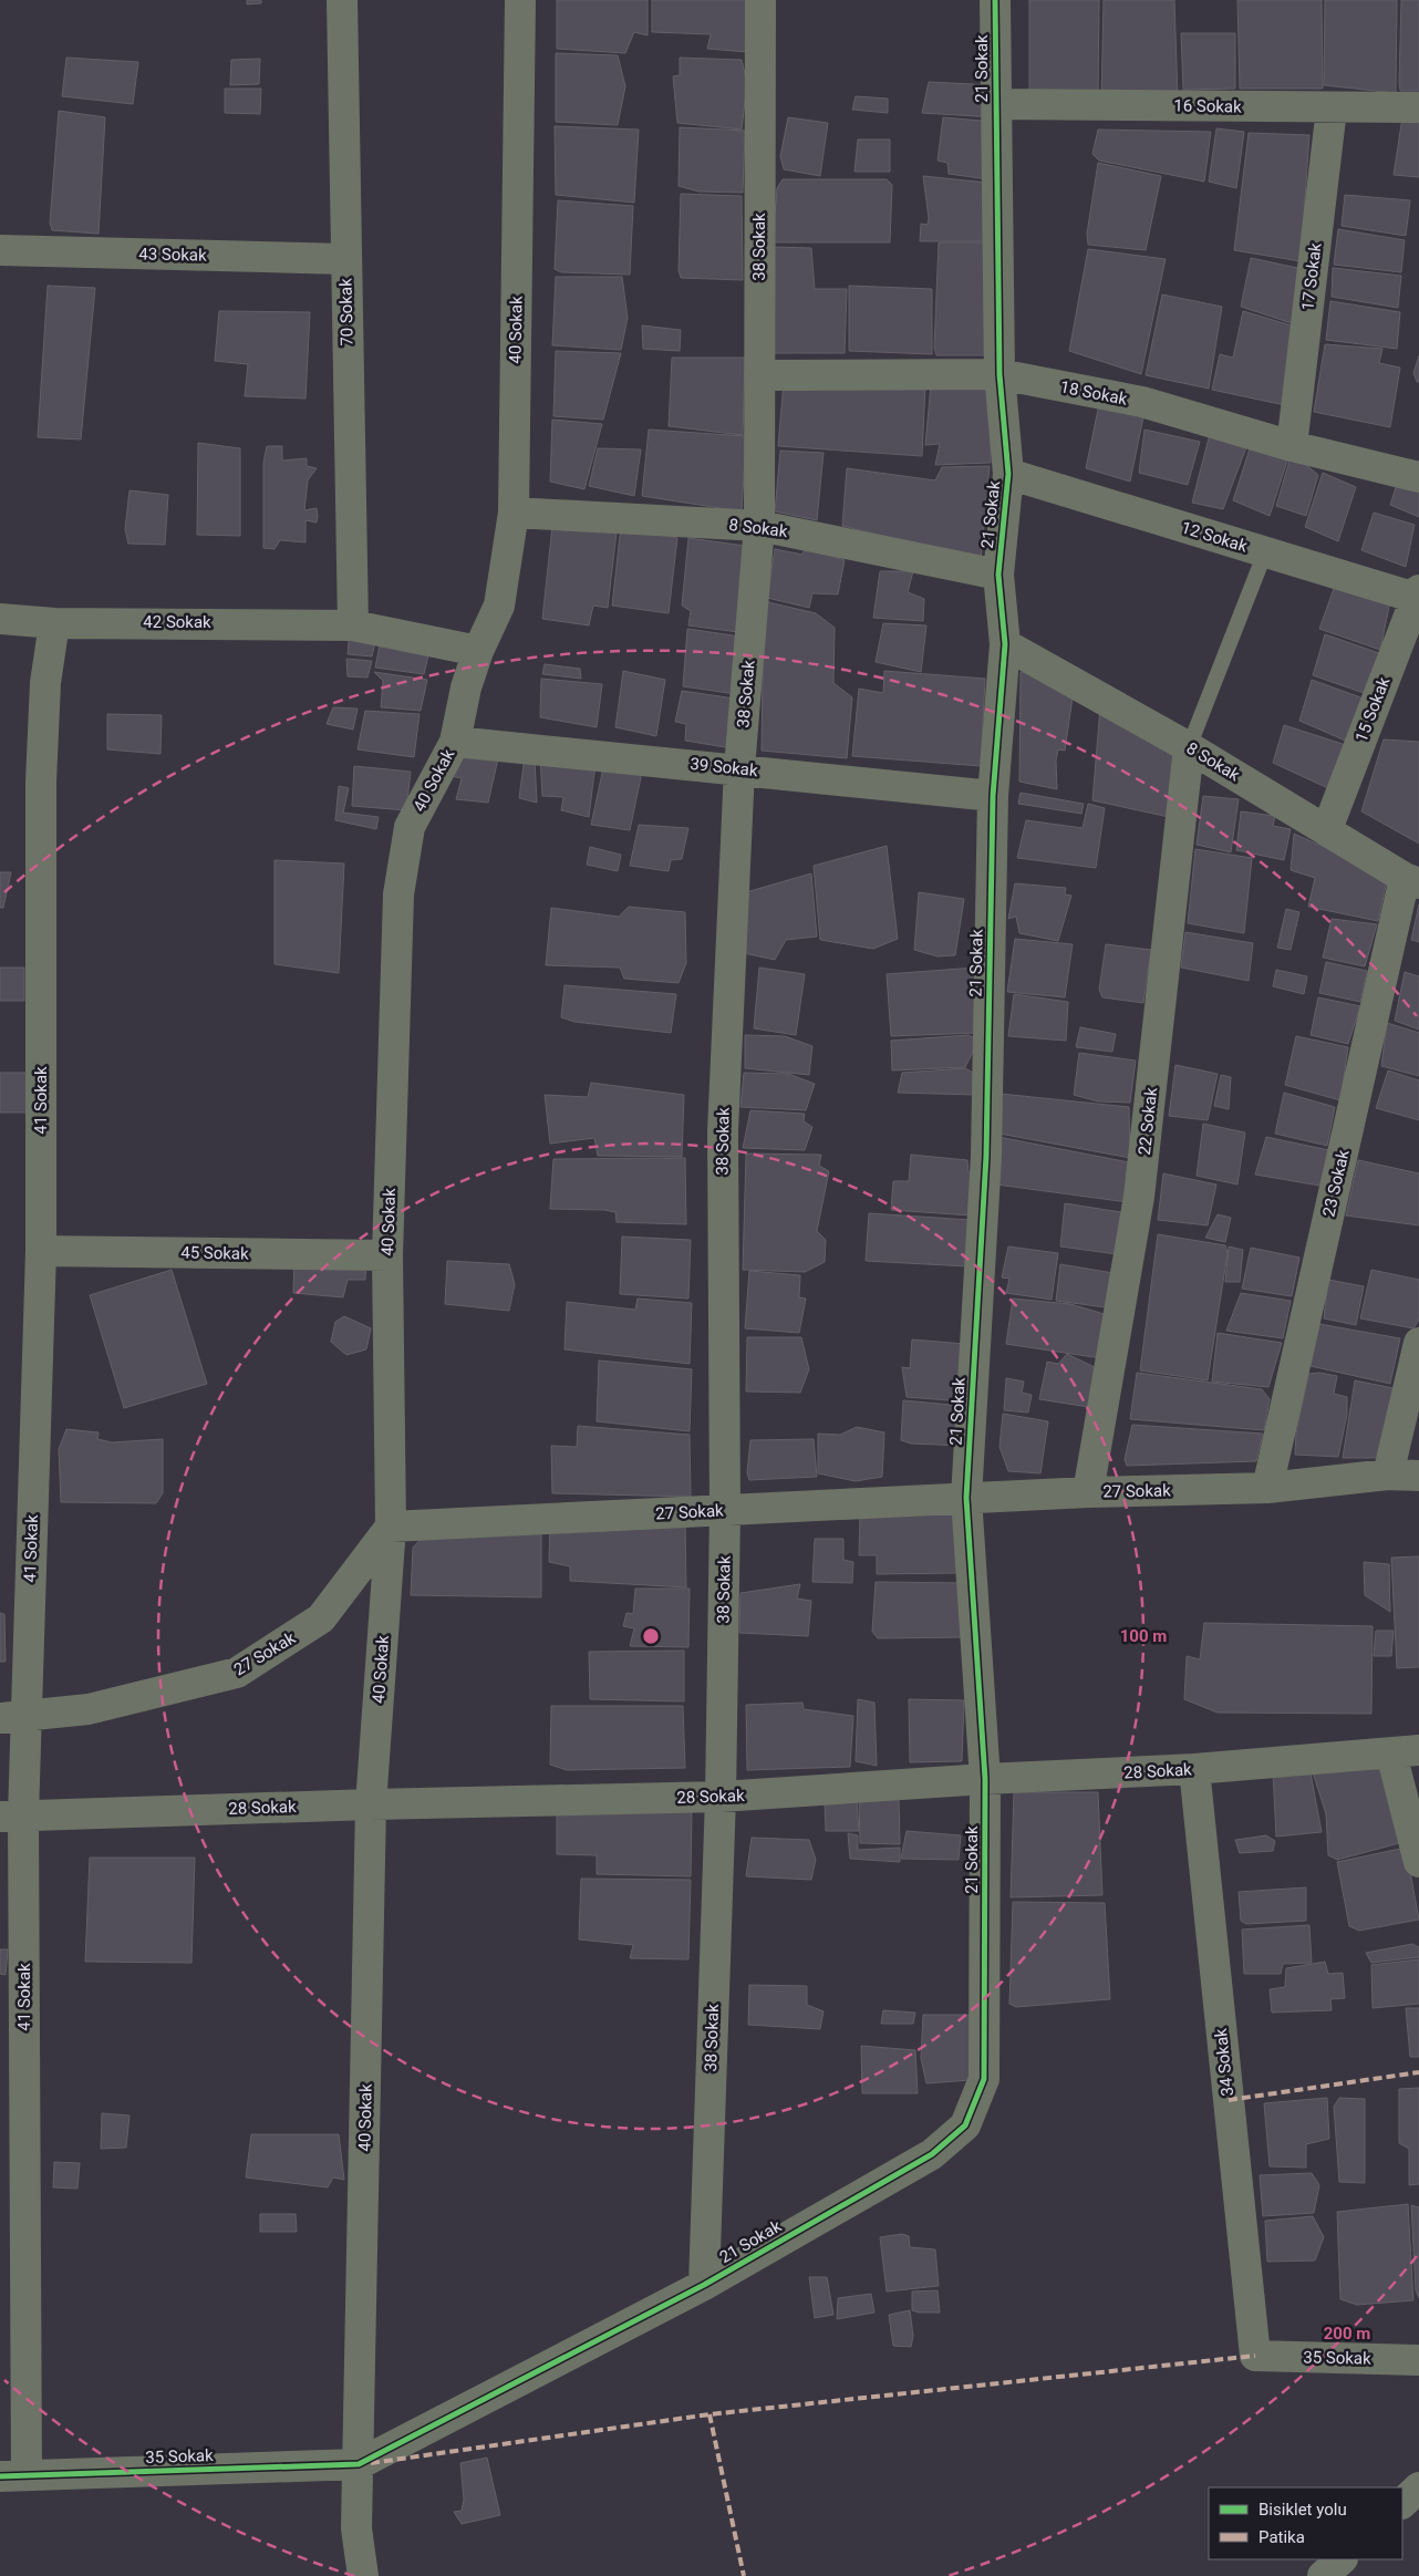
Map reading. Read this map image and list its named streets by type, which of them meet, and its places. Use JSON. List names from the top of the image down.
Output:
{
  "streets": {
    "street": [
      "21 Sokak",
      "16 Sokak",
      "38 Sokak",
      "43 Sokak",
      "17 Sokak",
      "70 Sokak",
      "40 Sokak",
      "18 Sokak",
      "8 Sokak",
      "12 Sokak",
      "42 Sokak",
      "15 Sokak",
      "39 Sokak",
      "41 Sokak",
      "22 Sokak",
      "23 Sokak",
      "45 Sokak",
      "27 Sokak",
      "28 Sokak",
      "34 Sokak",
      "35 Sokak"
    ]
  },
  "crossings": [
    ["21 Sokak", "16 Sokak"],
    ["21 Sokak", "38 Sokak"],
    ["21 Sokak", "40 Sokak"],
    ["21 Sokak", "18 Sokak"],
    ["21 Sokak", "8 Sokak"],
    ["21 Sokak", "12 Sokak"],
    ["21 Sokak", "39 Sokak"],
    ["21 Sokak", "27 Sokak"],
    ["21 Sokak", "28 Sokak"],
    ["21 Sokak", "35 Sokak"],
    ["16 Sokak", "17 Sokak"],
    ["38 Sokak", "18 Sokak"],
    ["38 Sokak", "8 Sokak"],
    ["38 Sokak", "39 Sokak"],
    ["38 Sokak", "27 Sokak"],
    ["38 Sokak", "28 Sokak"],
    ["43 Sokak", "70 Sokak"],
    ["17 Sokak", "18 Sokak"],
    ["70 Sokak", "42 Sokak"],
    ["40 Sokak", "8 Sokak"],
    ["40 Sokak", "42 Sokak"],
    ["40 Sokak", "39 Sokak"],
    ["40 Sokak", "45 Sokak"],
    ["40 Sokak", "27 Sokak"],
    ["40 Sokak", "28 Sokak"],
    ["40 Sokak", "35 Sokak"],
    ["8 Sokak", "15 Sokak"],
    ["8 Sokak", "22 Sokak"],
    ["8 Sokak", "23 Sokak"],
    ["12 Sokak", "15 Sokak"],
    ["42 Sokak", "41 Sokak"],
    ["41 Sokak", "45 Sokak"],
    ["41 Sokak", "27 Sokak"],
    ["41 Sokak", "28 Sokak"],
    ["41 Sokak", "35 Sokak"],
    ["22 Sokak", "27 Sokak"],
    ["23 Sokak", "27 Sokak"],
    ["28 Sokak", "34 Sokak"],
    ["34 Sokak", "35 Sokak"]
  ],
  "legend": ["Bisiklet yolu", "Patika"],
  "rings": ["100 m", "200 m"]
}
